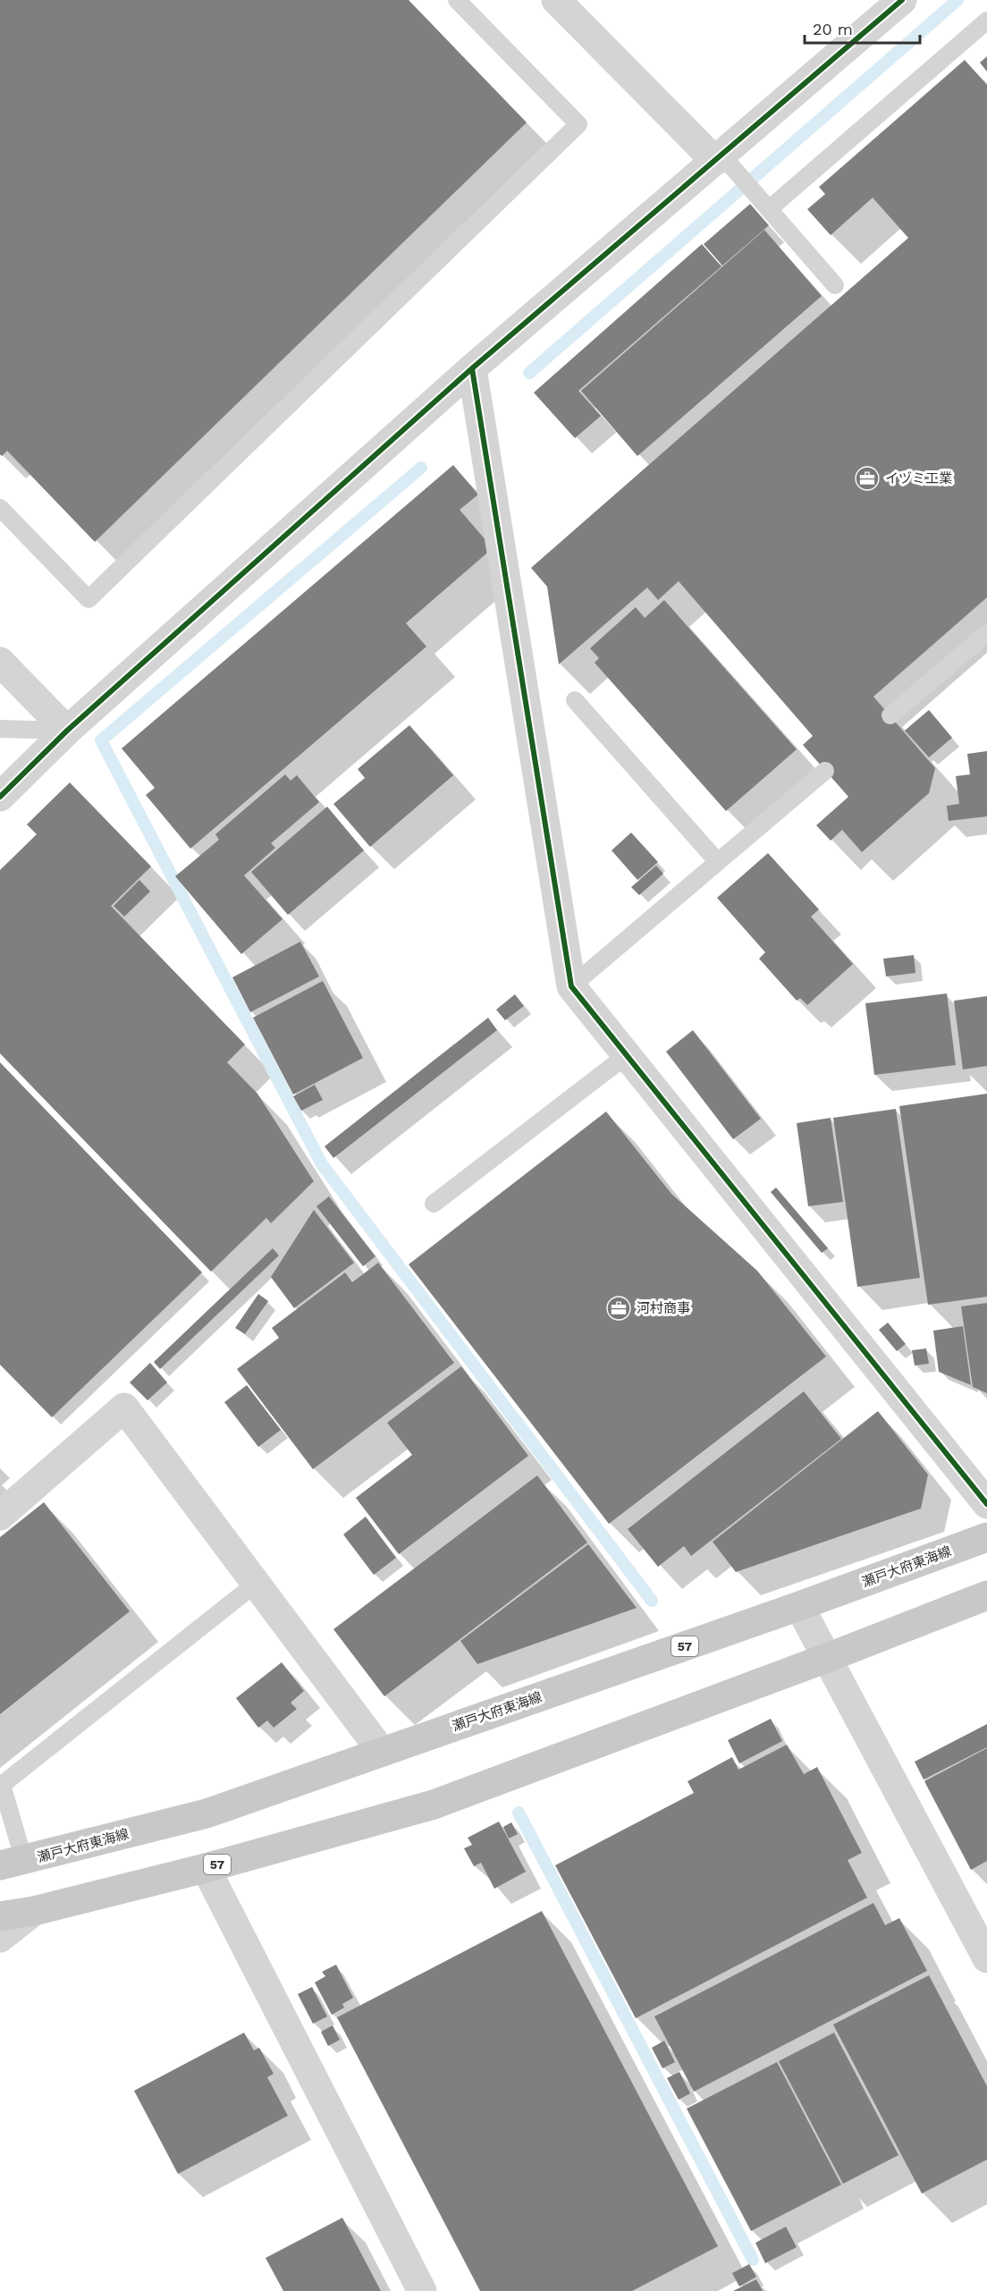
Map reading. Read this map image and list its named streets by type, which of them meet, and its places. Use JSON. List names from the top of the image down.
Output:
{
  "streets": {
    "main road": ["瀬戸大府東海線", "57"]
  },
  "places": {
    "office": ["イヅミ工業", "河村商事"]
  },
  "scale_bar": "20 m"
}
